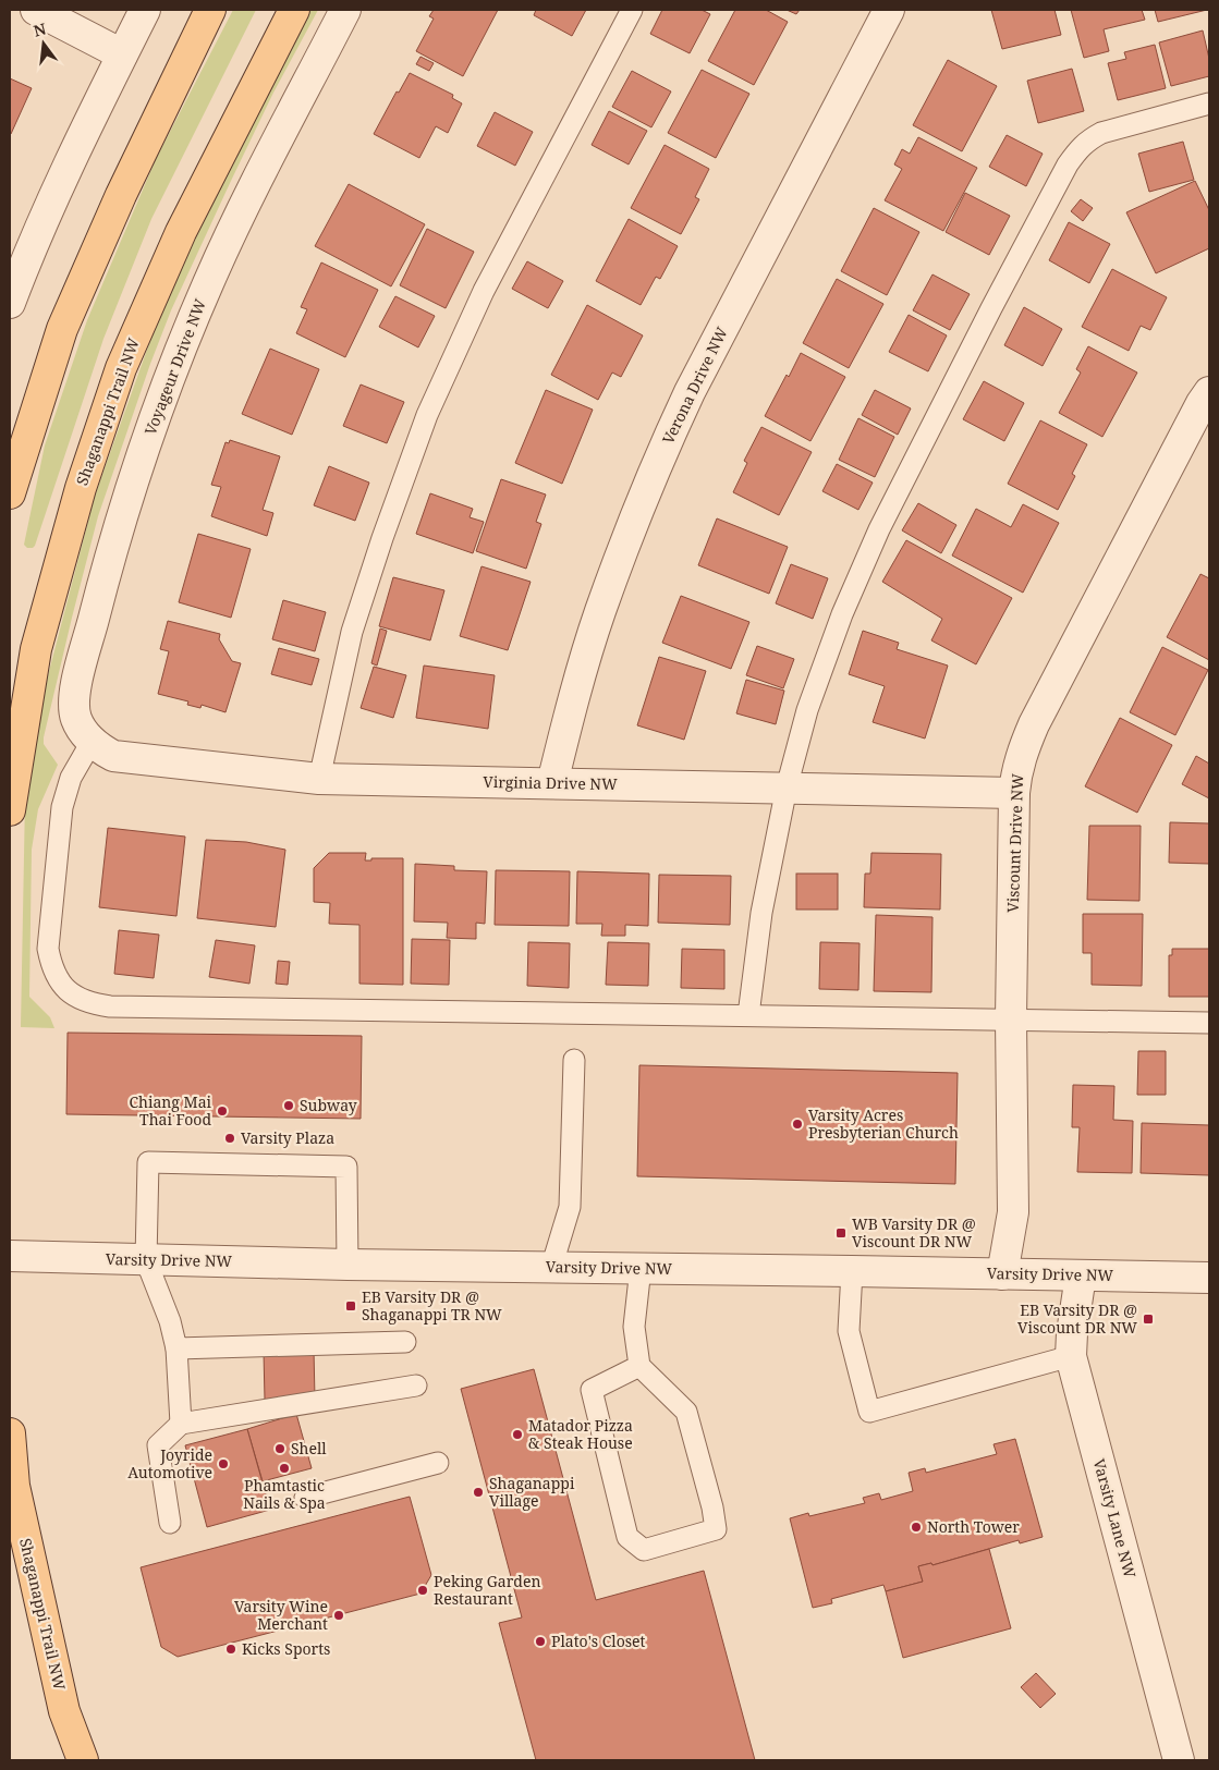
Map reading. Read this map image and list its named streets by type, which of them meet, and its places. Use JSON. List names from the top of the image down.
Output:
{
  "streets": {
    "main road": ["Shaganappi Trail NW"],
    "street": [
      "Voyageur Drive NW",
      "Verona Drive NW",
      "Virginia Drive NW",
      "Viscount Drive NW",
      "Varsity Drive NW",
      "Varsity Lane NW"
    ]
  },
  "crossings": [
    ["Voyageur Drive NW", "Virginia Drive NW"],
    ["Verona Drive NW", "Virginia Drive NW"],
    ["Virginia Drive NW", "Viscount Drive NW"],
    ["Viscount Drive NW", "Varsity Drive NW"],
    ["Varsity Drive NW", "Varsity Lane NW"]
  ],
  "places": {
    "other": [
      "Subway",
      "Chiang Mai Thai Food",
      "Varsity Acres Presbyterian Church",
      "Varsity Plaza",
      "Matador Pizza & Steak House",
      "Shell",
      "Joyride Automotive",
      "Phamtastic Nails & Spa",
      "Shaganappi Village",
      "North Tower",
      "Peking Garden Restaurant",
      "Varsity Wine Merchant",
      "Plato's Closet",
      "Kicks Sports"
    ],
    "transit": ["WB Varsity DR @ Viscount DR NW", "EB Varsity DR @ Shaganappi TR NW", "EB Varsity DR @ Viscount DR NW"]
  },
  "north": "top"
}
